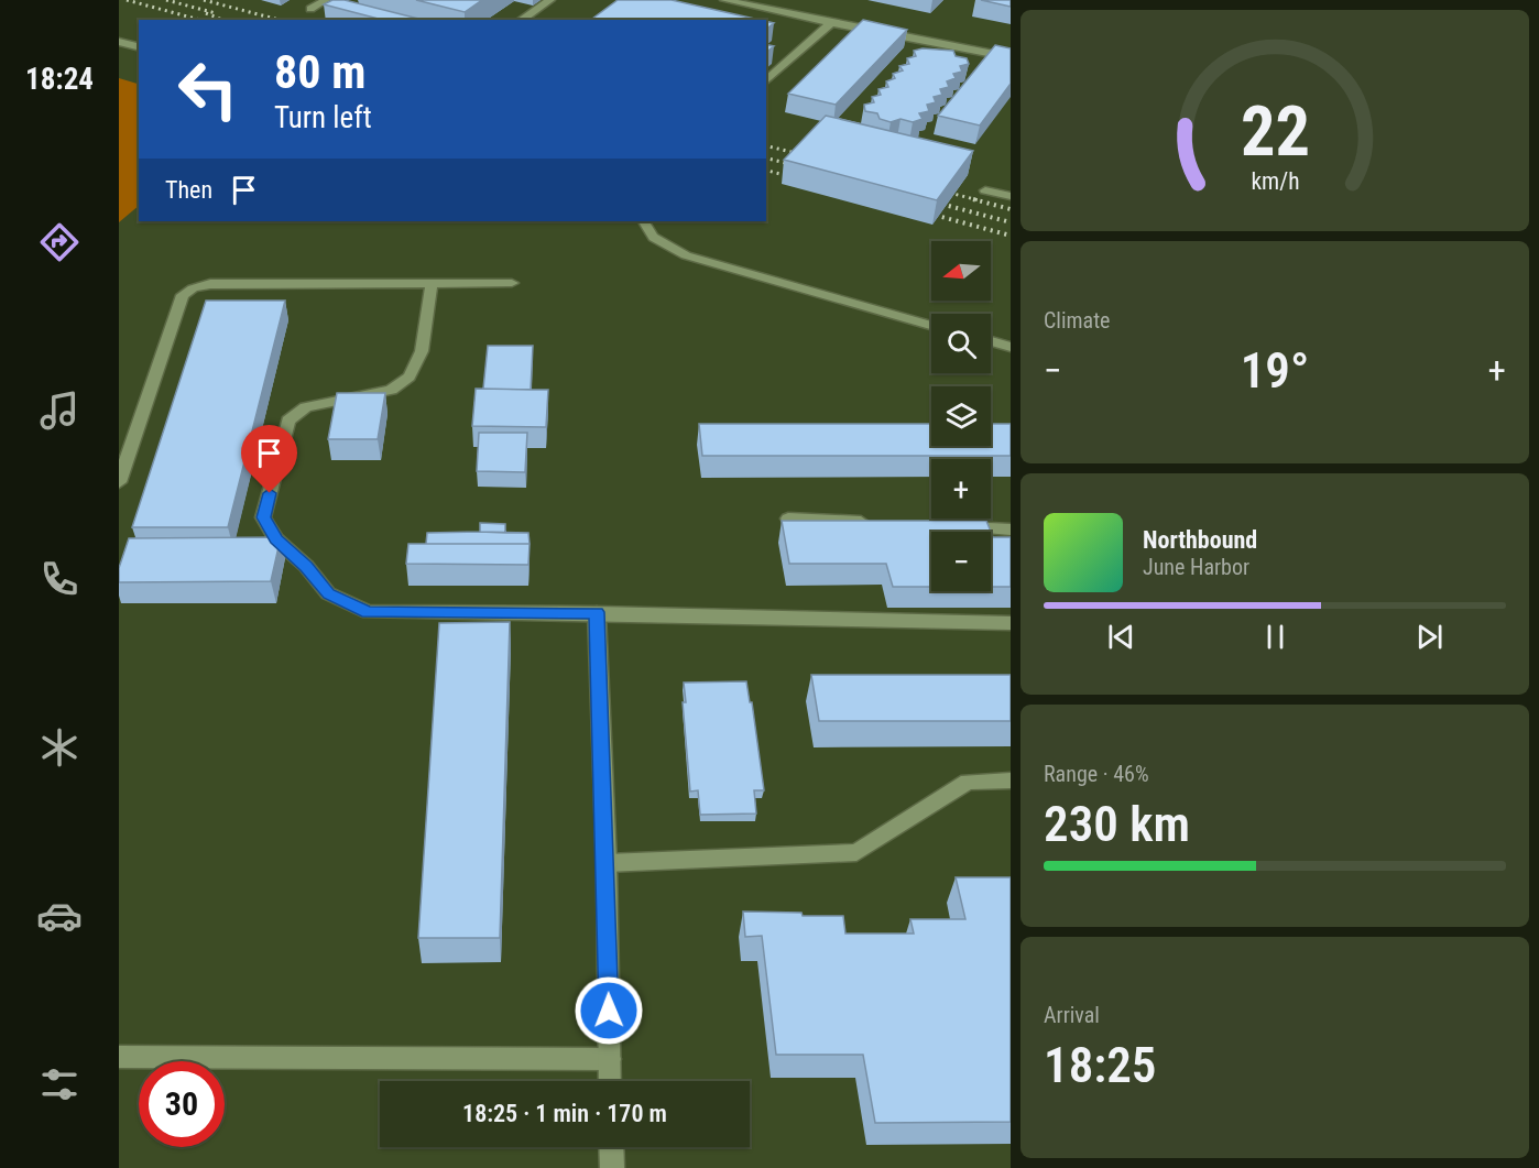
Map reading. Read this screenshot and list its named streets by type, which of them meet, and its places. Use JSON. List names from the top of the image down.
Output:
{
  "north": "left",
  "page": {
    "tabs": "18:24",
    "turn": ["80 m", "Turn left"],
    "then": "Then",
    "map_buttons": ["+", "−"],
    "tile": [
      "Climate",
      ["Range · 46%", "230 km"],
      ["Arrival", "18:25"]
    ],
    "heat": ["−", "19°", "+"],
    "song": ["Northbound", "June Harbor"],
    "limit": "30",
    "trip": "18:25 · 1 min · 170 m",
    "gauge": ["22", "km/h"]
  }
}
